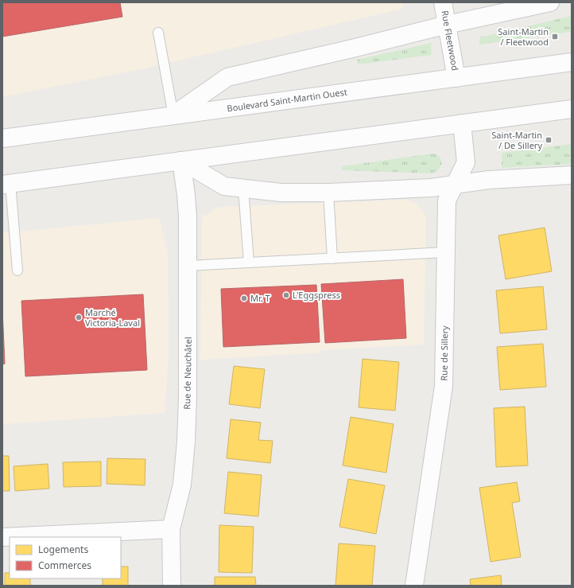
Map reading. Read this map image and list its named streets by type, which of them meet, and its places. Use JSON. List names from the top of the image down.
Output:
{
  "streets": {
    "main road": [
      "Rue Fleetwood",
      "Boulevard Saint-Martin Ouest",
      "Rue de Sillery",
      "Rue de Neuchâtel"
    ]
  },
  "crossings": [
    ["Rue Fleetwood", "Boulevard Saint-Martin Ouest"]
  ],
  "places": {
    "transit": ["Saint-Martin / Fleetwood", "Saint-Martin / De Sillery"],
    "other": ["L'Eggspress", "Mr. T", "Marché Victoria-Laval"]
  },
  "legend": ["Logements", "Commerces"]
}
